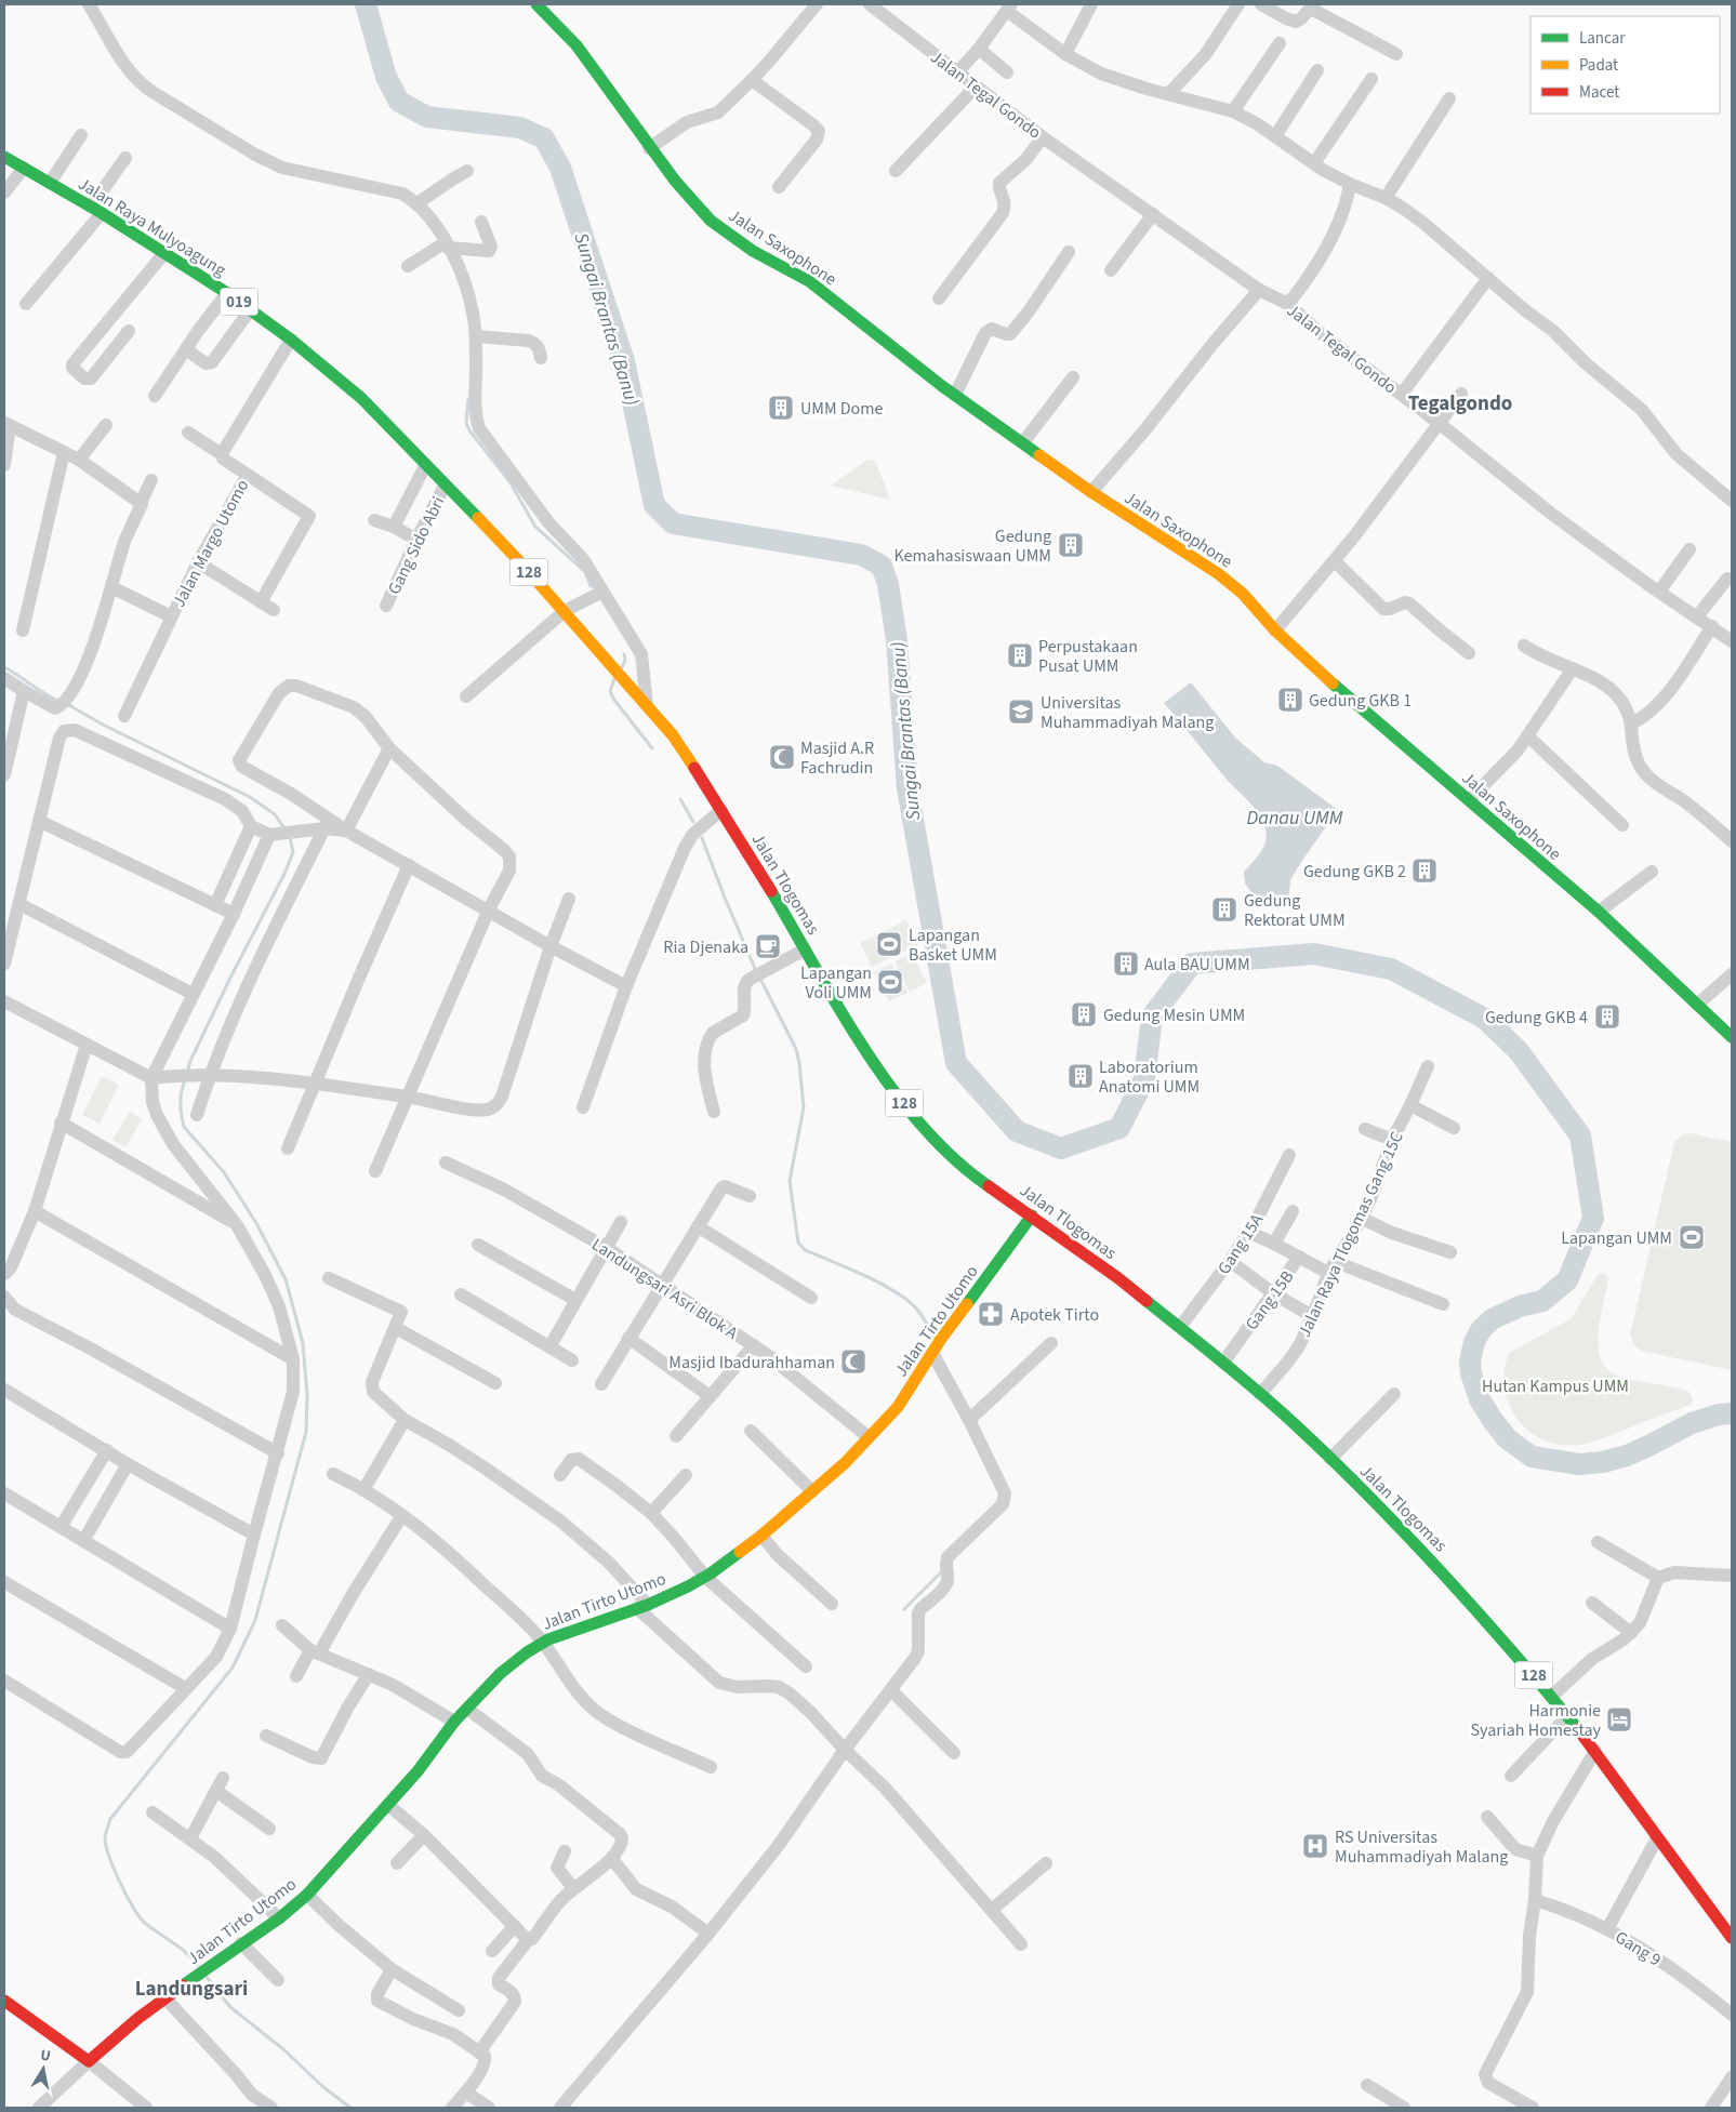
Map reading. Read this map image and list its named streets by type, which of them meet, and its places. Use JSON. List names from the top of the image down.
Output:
{
  "streets": {
    "main road": [
      "Jalan Raya Mulyoagung",
      "Jalan Saxophone",
      "019",
      "128",
      "Jalan Tlogomas",
      "Jalan Tirto Utomo"
    ],
    "street": [
      "Jalan Tegal Gondo",
      "Jalan Margo Utomo",
      "Gang Sido Abri",
      "Jalan Raya Tlogomas Gang 15C",
      "Gang 15A",
      "Landungsari Asri Blok A",
      "Gang 15B",
      "Gang 9"
    ]
  },
  "crossings": [
    ["Jalan Raya Mulyoagung", "Jalan Margo Utomo"],
    ["Jalan Raya Mulyoagung", "Gang Sido Abri"],
    ["Jalan Raya Mulyoagung", "Jalan Tlogomas"],
    ["Gang Sido Abri", "Jalan Tlogomas"],
    ["Jalan Tlogomas", "Jalan Raya Tlogomas Gang 15C"],
    ["Jalan Tlogomas", "Gang 15A"],
    ["Jalan Tlogomas", "Gang 15B"],
    ["Jalan Tlogomas", "Jalan Tirto Utomo"],
    ["Gang 15A", "Gang 15B"],
    ["Landungsari Asri Blok A", "Jalan Tirto Utomo"]
  ],
  "districts": ["Tegalgondo", "Landungsari"],
  "water": ["Sungai Brantas (Banu)", "Danau UMM"],
  "parks": ["Hutan Kampus UMM"],
  "places": {
    "building": [
      "UMM Dome",
      "Gedung Kemahasiswaan UMM",
      "Perpustakaan Pusat UMM",
      "Gedung GKB 1",
      "Gedung GKB 2",
      "Gedung Rektorat UMM",
      "Aula BAU UMM",
      "Gedung Mesin UMM",
      "Gedung GKB 4",
      "Laboratorium Anatomi UMM"
    ],
    "school or university": ["Universitas Muhammadiyah Malang"],
    "mosque": ["Masjid A.R Fachrudin", "Masjid Ibadurahhaman"],
    "sports": ["Lapangan Basket UMM", "Lapangan Voli UMM", "Lapangan UMM"],
    "cafe": ["Ria Djenaka"],
    "pharmacy": ["Apotek Tirto"],
    "hotel": ["Harmonie Syariah Homestay"],
    "hospital": ["RS Universitas Muhammadiyah Malang"]
  },
  "legend": ["Lancar", "Padat", "Macet"],
  "north": "top"
}
